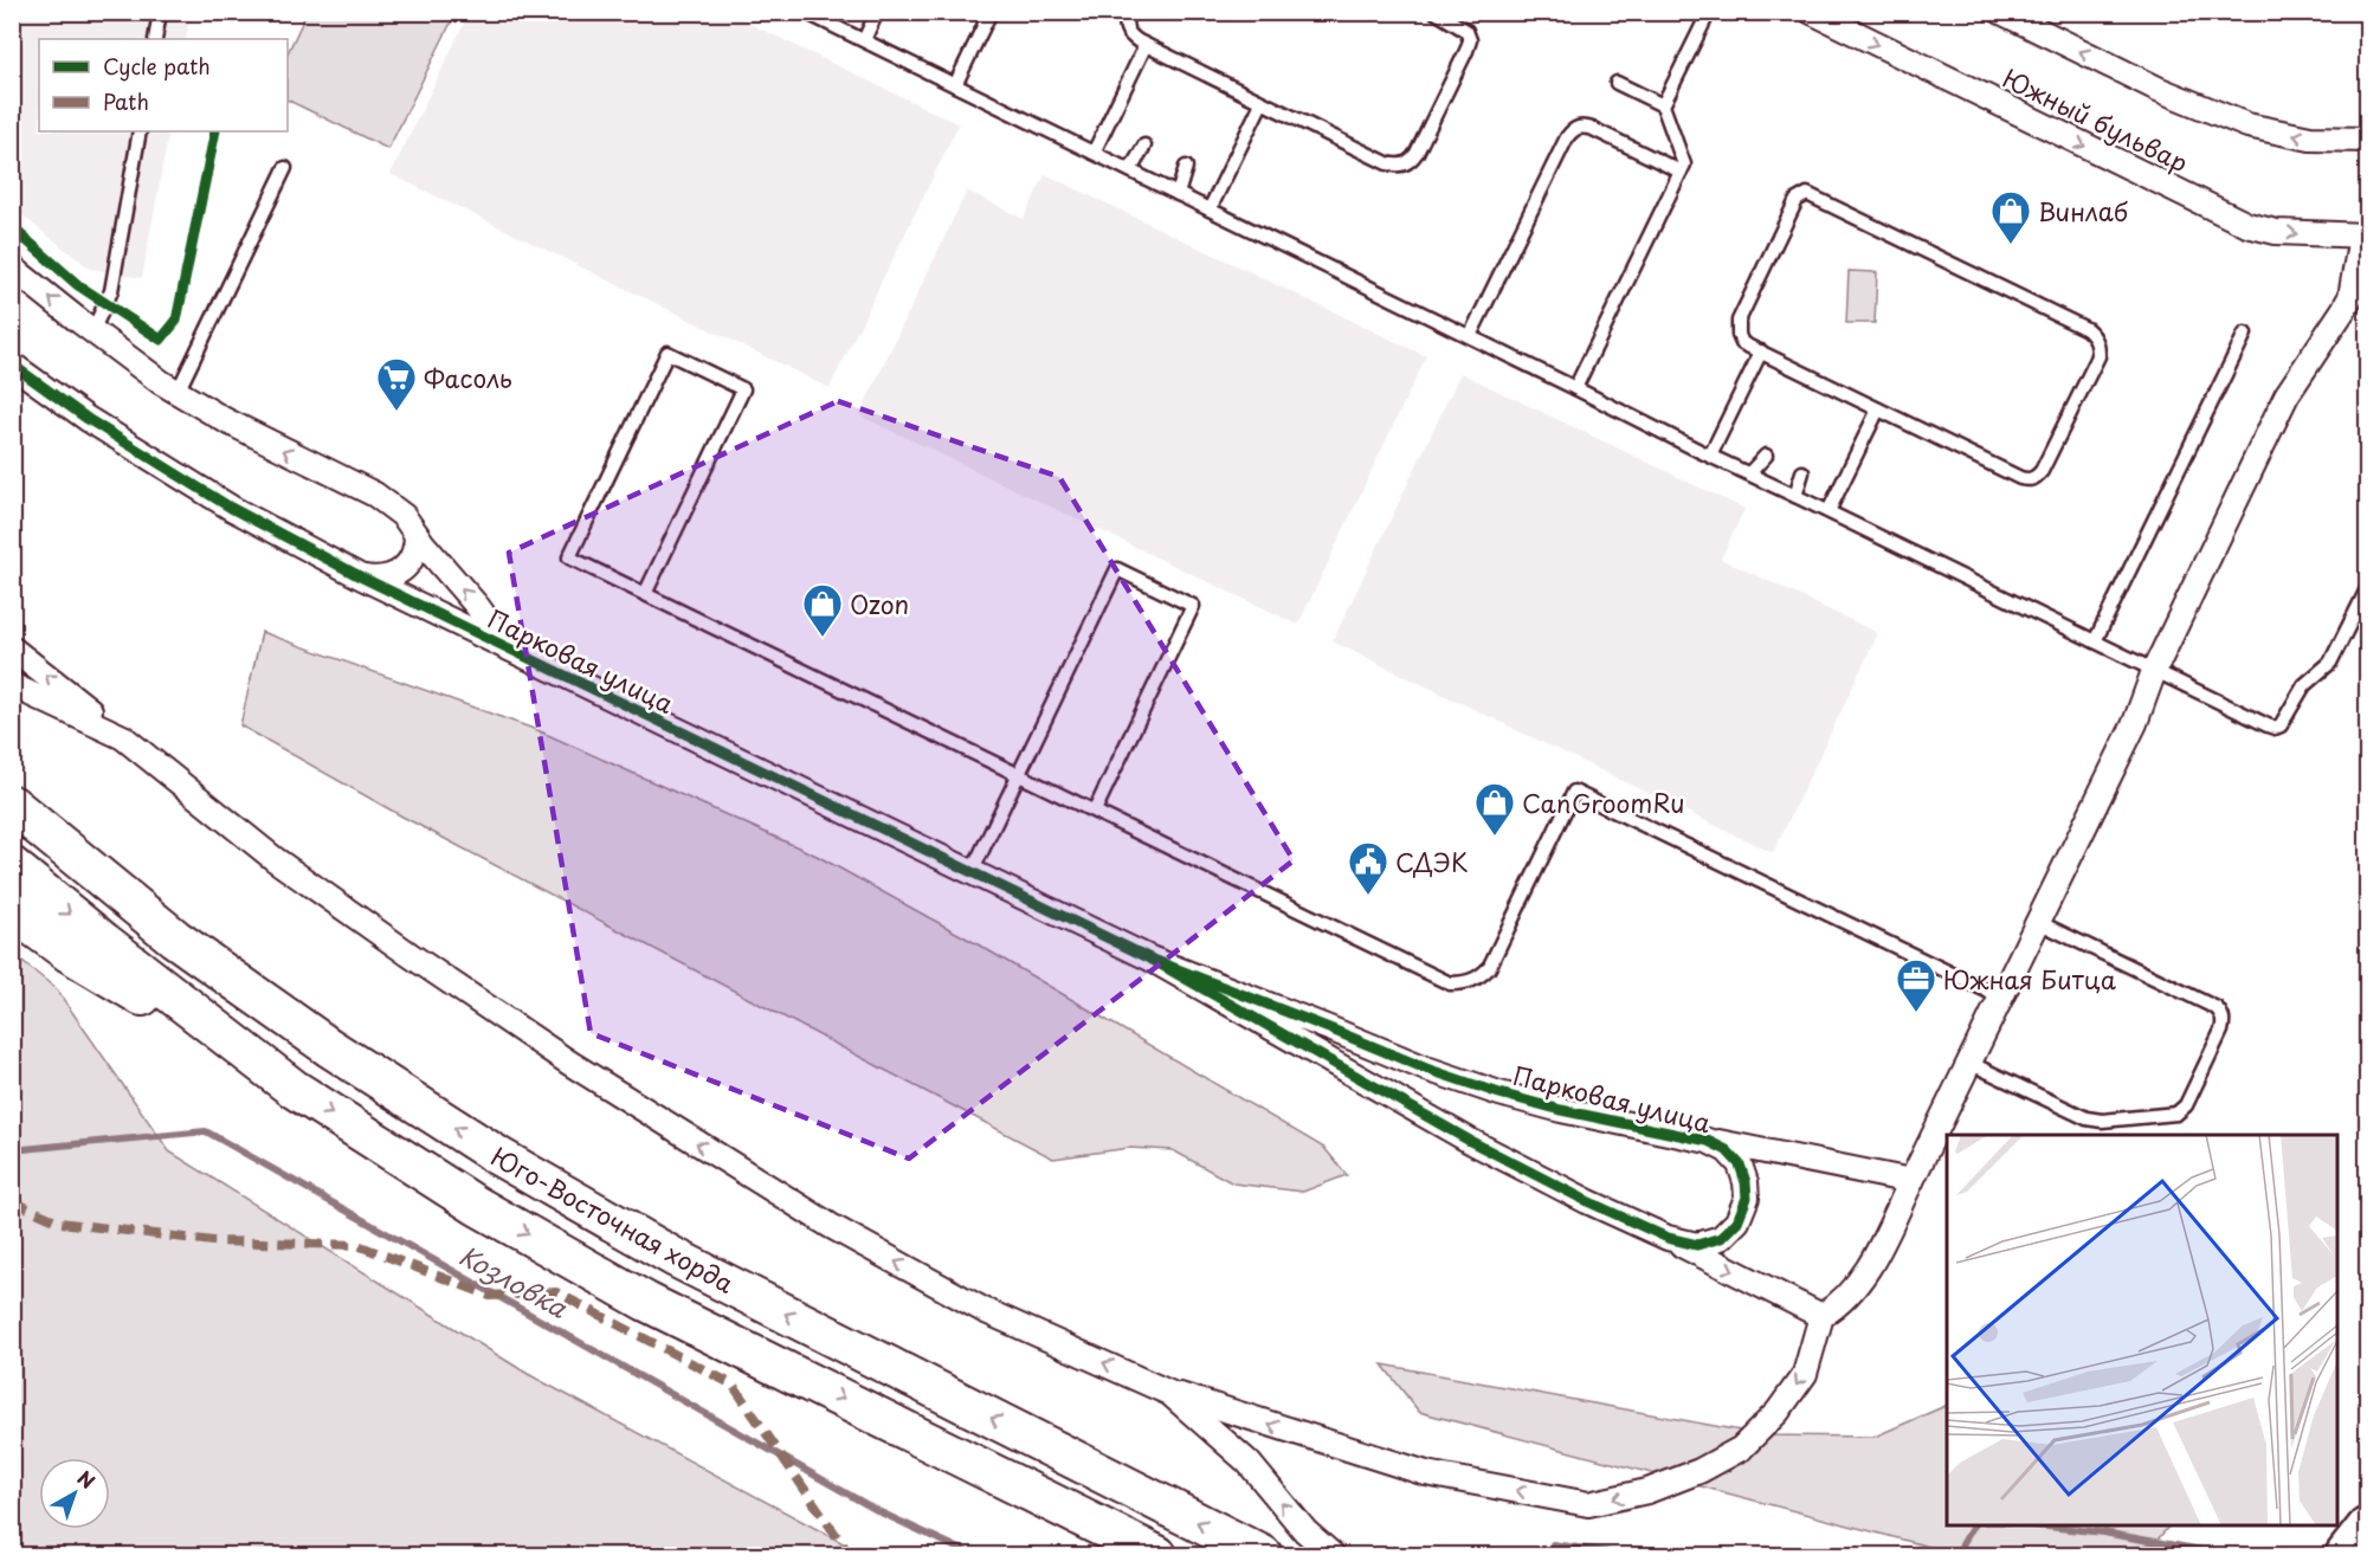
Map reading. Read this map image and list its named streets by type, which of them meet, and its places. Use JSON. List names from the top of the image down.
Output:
{
  "streets": {
    "main road": ["Юго-Восточная хорда"],
    "street": ["Южный бульвар", "Парковая улица"]
  },
  "water": ["Козловка"],
  "places": {
    "shop": ["Винлаб", "Ozon", "CanGroomRu"],
    "supermarket": ["Фасоль"],
    "public building": ["СДЭК"],
    "office": ["Южная Битца"]
  },
  "legend": ["Cycle path", "Path"],
  "north": "top right"
}
